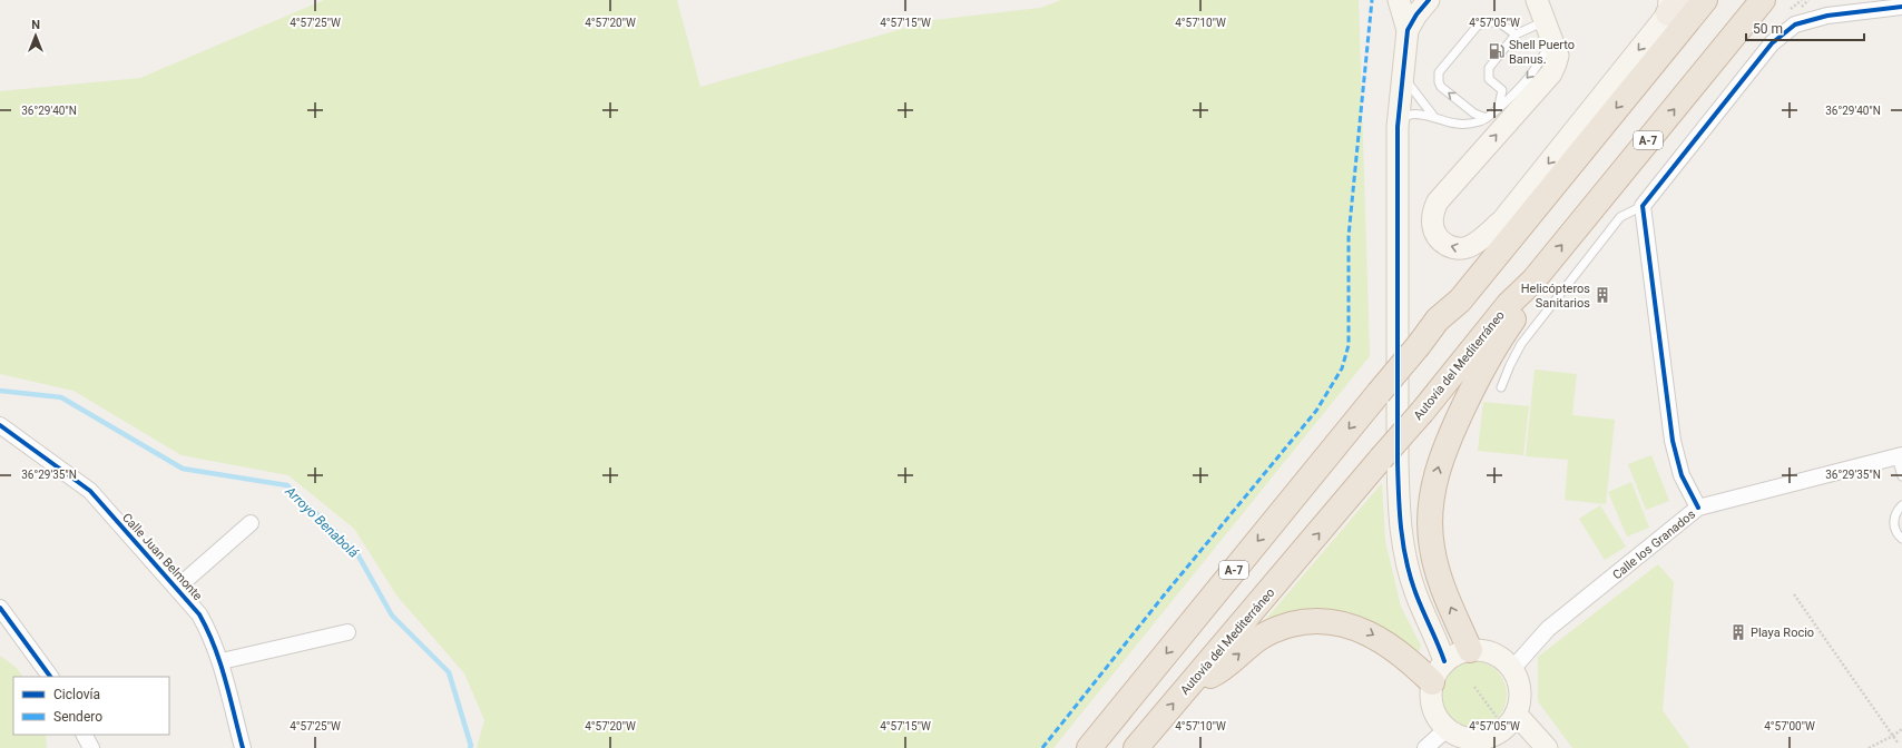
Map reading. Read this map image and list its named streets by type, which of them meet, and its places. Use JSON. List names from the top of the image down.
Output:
{
  "streets": {
    "highway": ["A-7", "Autovía del Mediterráneo"],
    "street": ["Calle los Granados", "Calle Juan Belmonte"]
  },
  "water": ["Arroyo Benabolá"],
  "places": {
    "fuel station": ["Shell Puerto Banus."],
    "building": ["Helicópteros Sanitarios", "Playa Rocio"]
  },
  "legend": ["Ciclovía", "Sendero"],
  "scale_bar": "50 m",
  "north": "top",
  "coordinates": [
    "4°57'25\"W",
    "4°57'20\"W",
    "4°57'15\"W",
    "4°57'10\"W",
    "4°57'05\"W",
    "36°29'40\"N",
    "36°29'35\"N",
    "4°57'00\"W"
  ]
}
